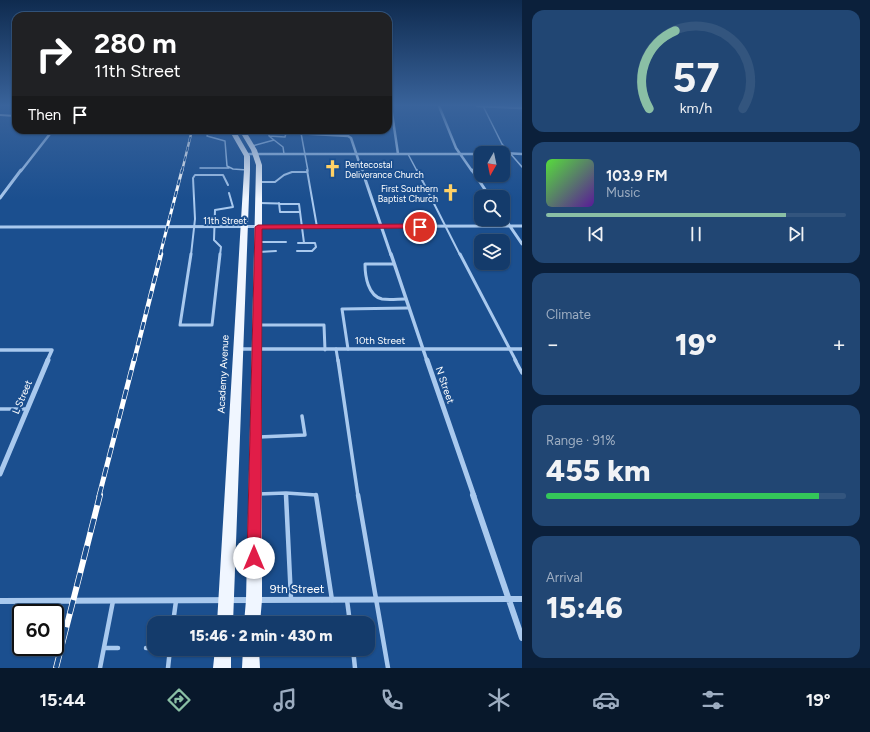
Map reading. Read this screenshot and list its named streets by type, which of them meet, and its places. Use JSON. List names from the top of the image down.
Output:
{
  "streets": {
    "main road": ["Academy Avenue"],
    "street": [
      "11th Street",
      "10th Street",
      "N Street",
      "L Street",
      "9th Street"
    ]
  },
  "crossings": [
    ["11th Street", "Academy Avenue"],
    ["11th Street", "N Street"],
    ["10th Street", "Academy Avenue"],
    ["10th Street", "N Street"],
    ["Academy Avenue", "9th Street"],
    ["N Street", "9th Street"]
  ],
  "places": {
    "church": ["Pentecostal Deliverance Church", "First Southern Baptist Church"]
  },
  "north": "bottom",
  "page": {
    "turn": ["280 m", "11th Street"],
    "then": "Then",
    "song": ["103.9 FM", "Music"],
    "tile": [
      "Climate",
      ["Range · 91%", "455 km"],
      ["Arrival", "15:46"]
    ],
    "heat": ["−", "19°", "+"],
    "limit": "60",
    "trip": "15:46 · 2 min · 430 m",
    "tabs": ["15:44", "19°"],
    "gauge": ["57", "km/h"]
  }
}
